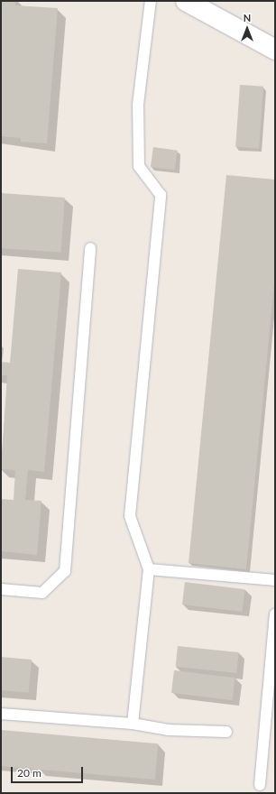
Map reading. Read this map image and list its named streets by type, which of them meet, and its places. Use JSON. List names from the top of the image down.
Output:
{
  "scale_bar": "20 m",
  "north": "top"
}
